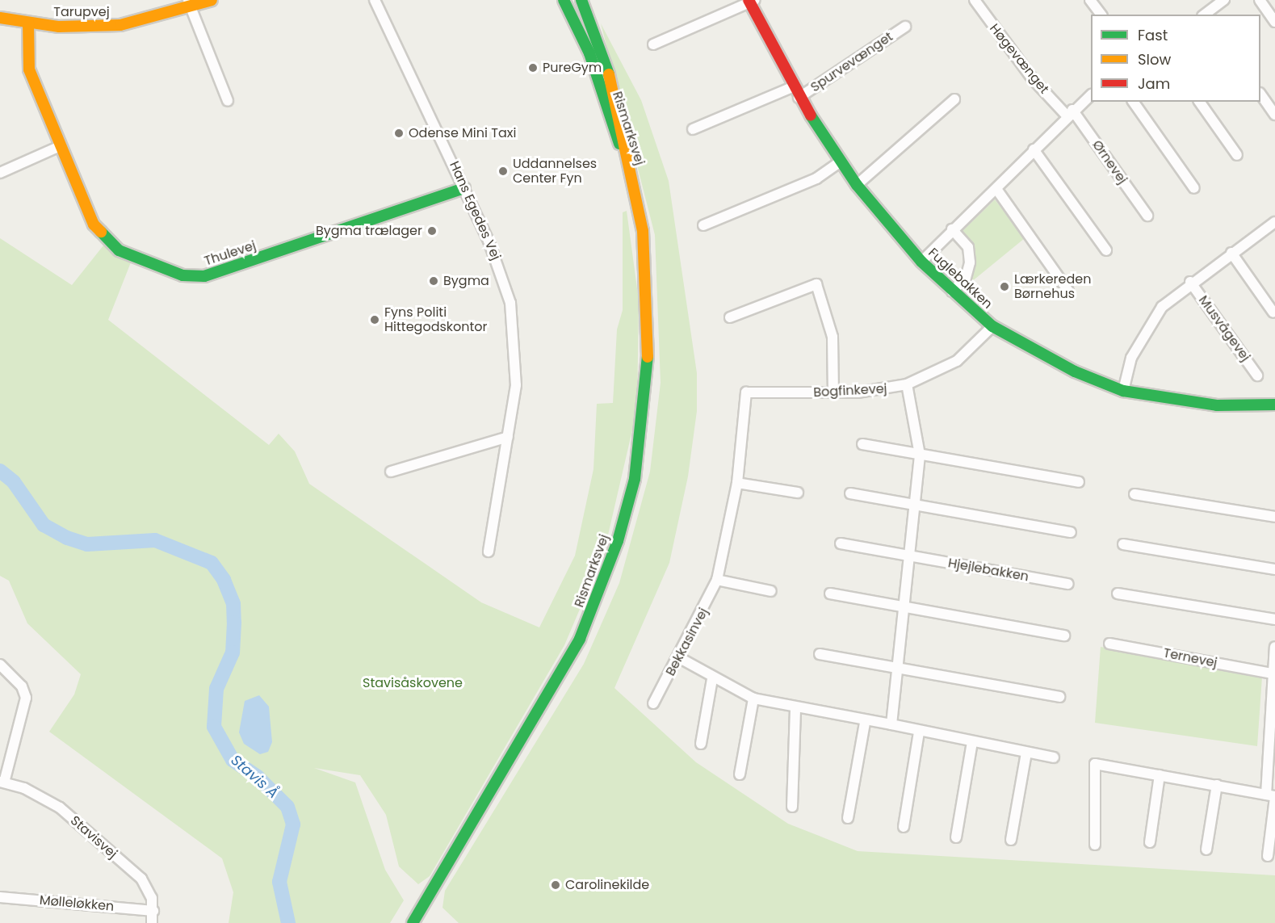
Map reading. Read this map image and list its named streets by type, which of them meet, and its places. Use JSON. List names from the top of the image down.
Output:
{
  "streets": {
    "street": [
      "Tarupvej",
      "Høgevænget",
      "Spurvevænget",
      "Rismarksvej",
      "Ørnevej",
      "Hans Egedes Vej",
      "Thulevej",
      "Fuglebakken",
      "Musvågevej",
      "Bogfinkevej",
      "Hjejlebakken",
      "Bekkasinvej",
      "Ternevej",
      "Stavisvej",
      "Mølleløkken"
    ]
  },
  "crossings": [
    ["Tarupvej", "Thulevej"],
    ["Høgevænget", "Ørnevej"],
    ["Spurvevænget", "Fuglebakken"],
    ["Hans Egedes Vej", "Thulevej"],
    ["Fuglebakken", "Musvågevej"],
    ["Fuglebakken", "Bogfinkevej"],
    ["Bogfinkevej", "Bekkasinvej"],
    ["Stavisvej", "Mølleløkken"]
  ],
  "water": ["Stavis Å"],
  "parks": ["Stavisåskovene"],
  "places": [
    "PureGym",
    "Odense Mini Taxi",
    "Uddannelses Center Fyn",
    "Bygma trælager",
    "Bygma",
    "Lærkereden Børnehus",
    "Fyns Politi Hittegodskontor",
    "Carolinekilde"
  ],
  "legend": ["Fast", "Slow", "Jam"]
}
